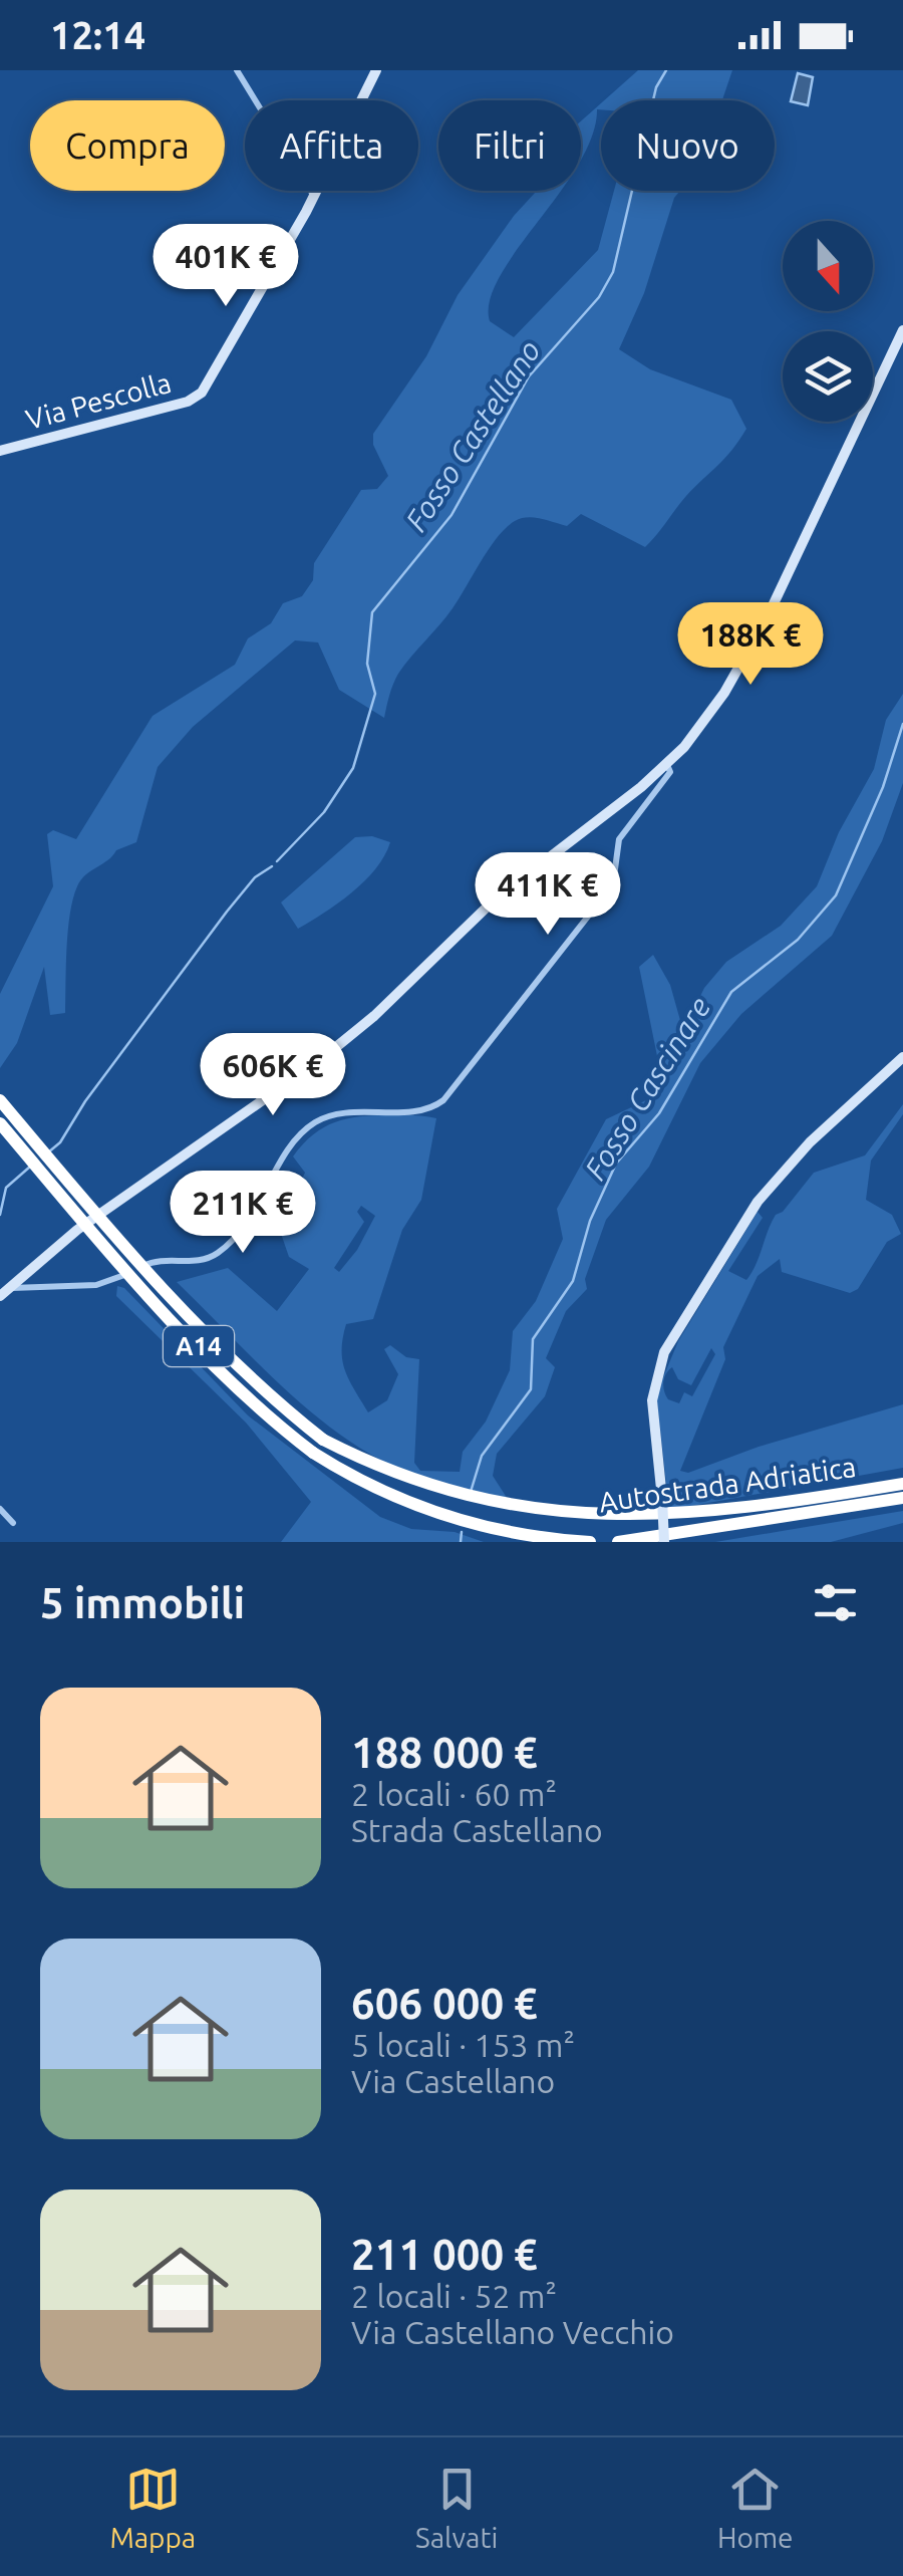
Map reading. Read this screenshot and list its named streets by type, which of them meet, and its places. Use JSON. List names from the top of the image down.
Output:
{
  "streets": {
    "highway": ["A14", "Autostrada Adriatica"],
    "street": ["Via Pescolla"]
  },
  "water": ["Fosso Castellano", "Fosso Cascinare"],
  "north": "bottom",
  "page": {
    "status": "12:14",
    "chip": [
      "Compra",
      "Affitta",
      "Filtri",
      "Nuovo"
    ],
    "price": [
      "401K €",
      "188K €",
      "411K €",
      "606K €",
      "211K €"
    ],
    "heading": "5 immobili",
    "list": [
      {
        "name": "188 000 €",
        "note": "2 locali · 60 m² · Strada Castellano"
      },
      {
        "name": "606 000 €",
        "note": "5 locali · 153 m² · Via Castellano"
      },
      {
        "name": "211 000 €",
        "note": "2 locali · 52 m² · Via Castellano Vecchio"
      }
    ],
    "tabs": ["Mappa", "Salvati", "Home"]
  }
}
